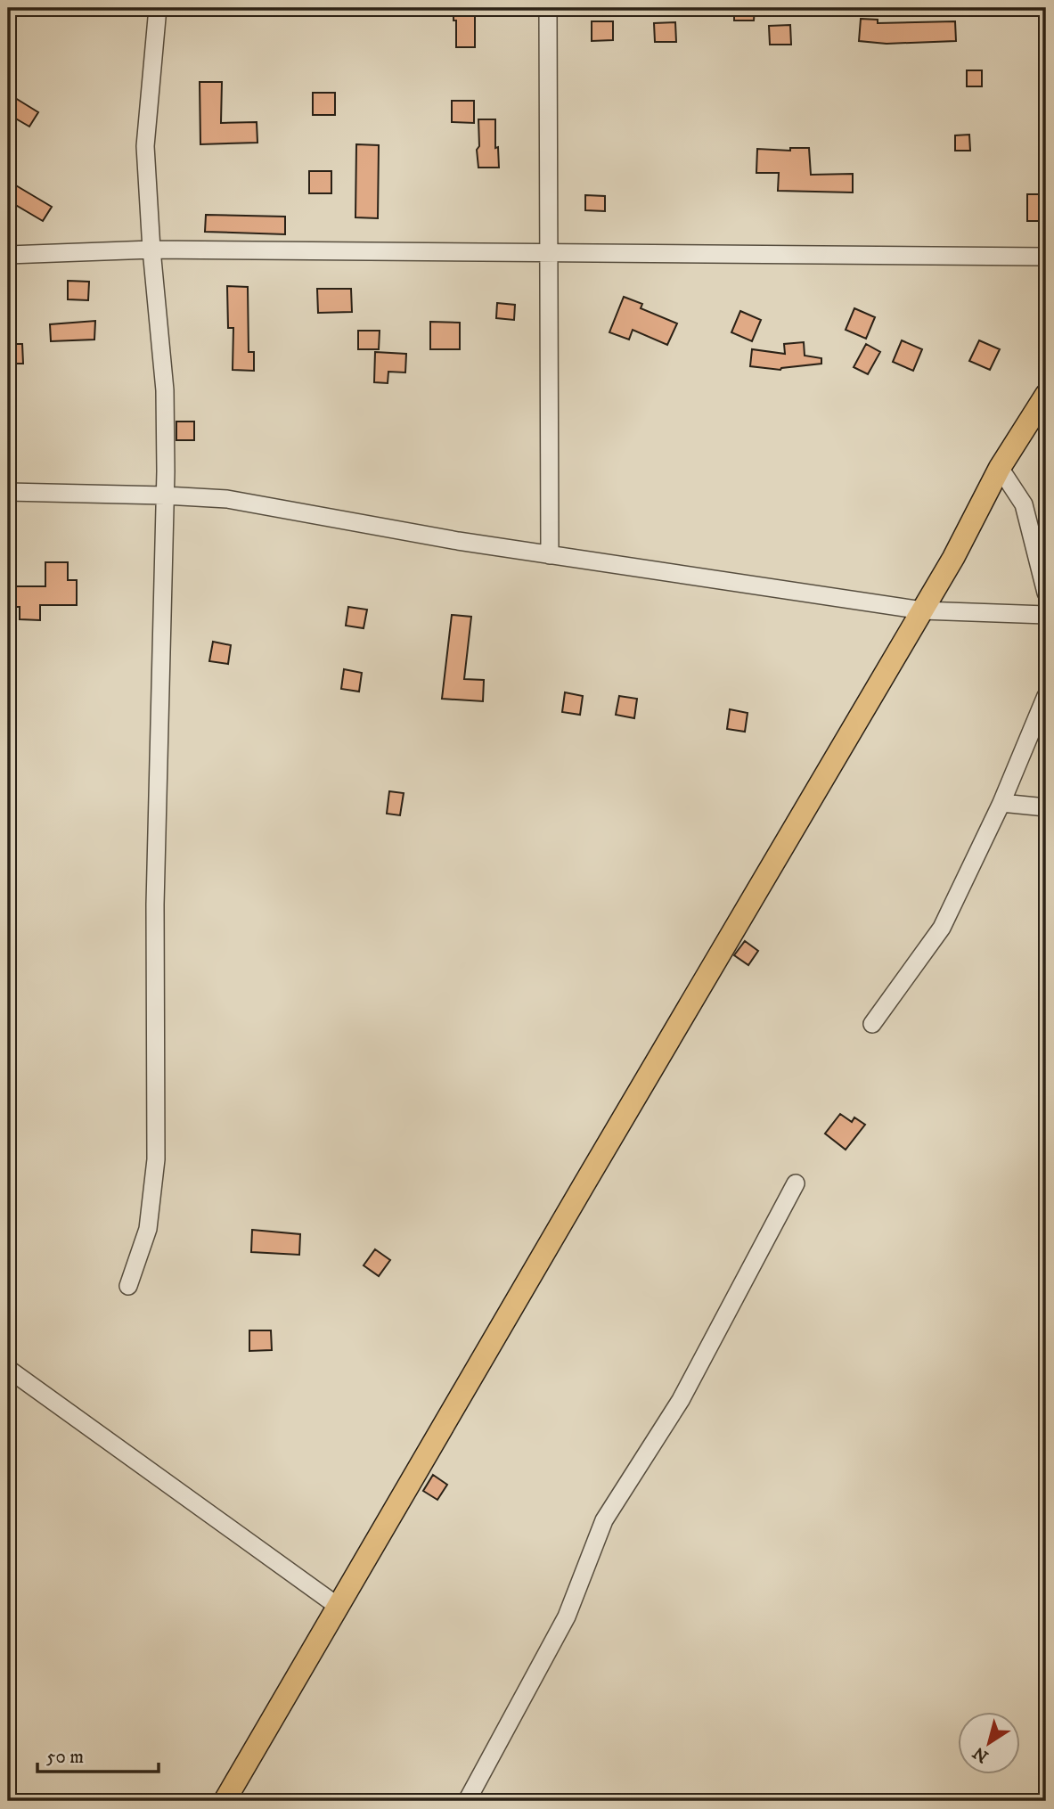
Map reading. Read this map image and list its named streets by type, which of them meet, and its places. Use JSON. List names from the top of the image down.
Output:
{
  "scale_bar": "50 m",
  "north": "bottom left"
}
